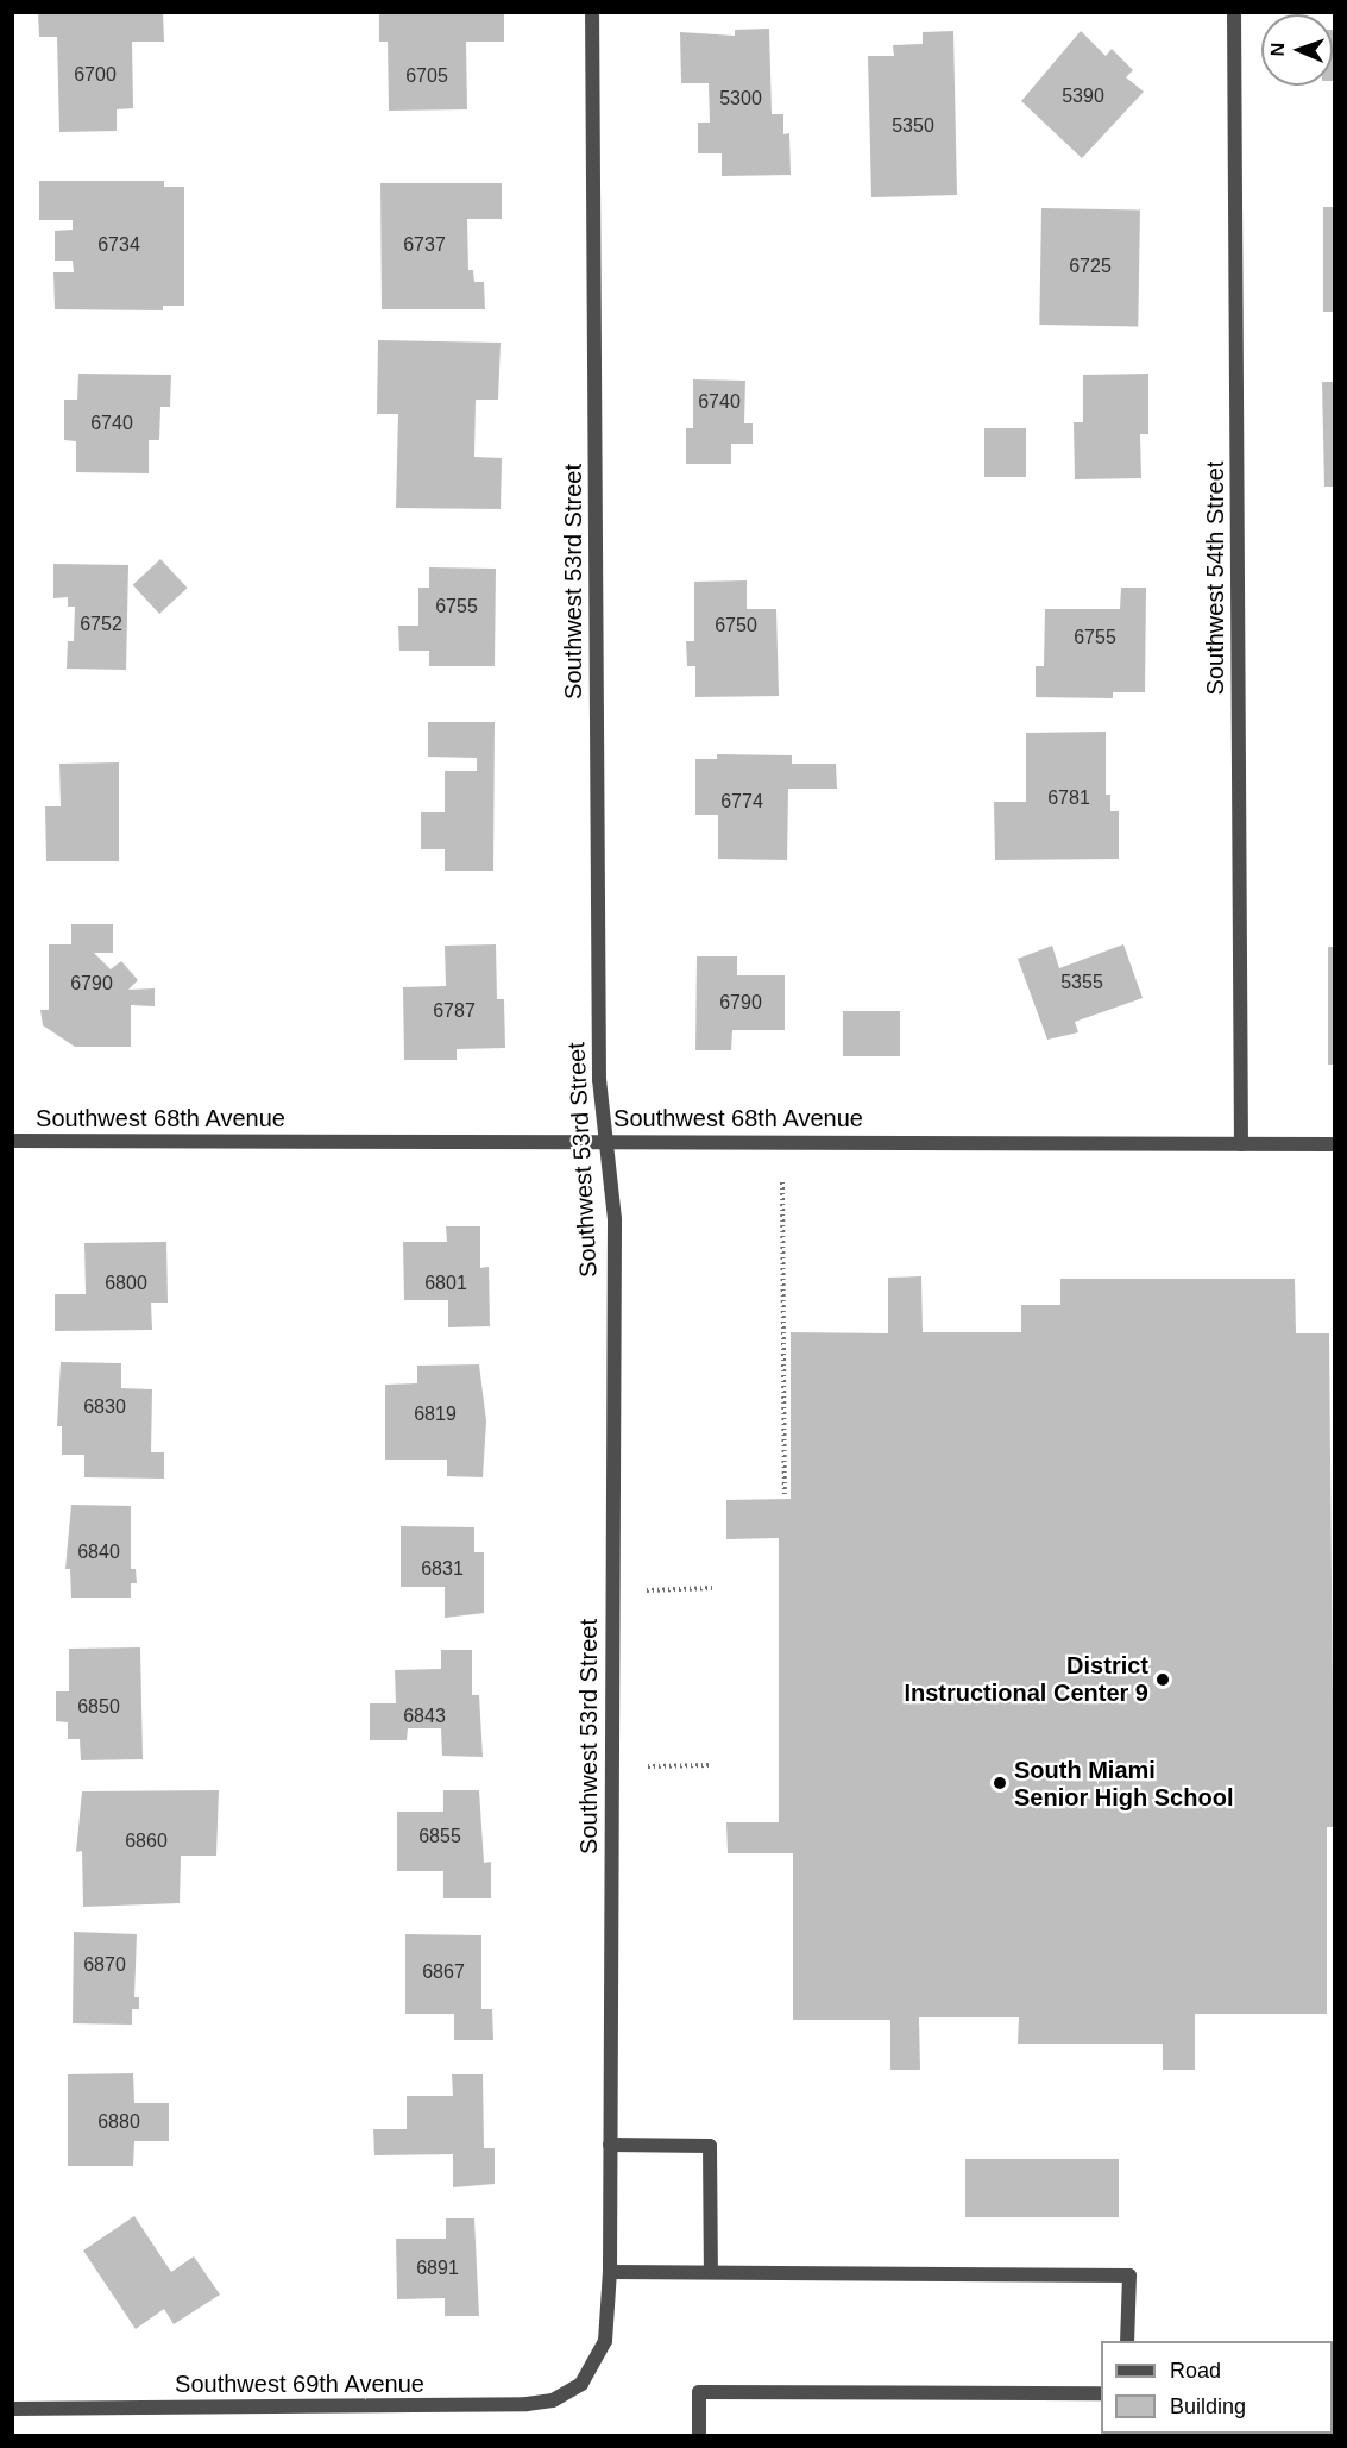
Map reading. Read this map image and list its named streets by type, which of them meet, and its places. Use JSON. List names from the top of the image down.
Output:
{
  "streets": {
    "street": [
      "Southwest 54th Street",
      "Southwest 53rd Street",
      "Southwest 68th Avenue",
      "Southwest 69th Avenue"
    ]
  },
  "crossings": [
    ["Southwest 54th Street", "Southwest 68th Avenue"],
    ["Southwest 53rd Street", "Southwest 68th Avenue"],
    ["Southwest 53rd Street", "Southwest 69th Avenue"]
  ],
  "places": ["District Instructional Center 9", "South Miami Senior High School"],
  "house_numbers": [
    "6700",
    "6705",
    "5390",
    "5300",
    "5350",
    "6734",
    "6737",
    "6725",
    "6740",
    "6740",
    "6755",
    "6752",
    "6750",
    "6755",
    "6781",
    "6774",
    "5355",
    "6790",
    "6790",
    "6787",
    "6800",
    "6801",
    "6830",
    "6819",
    "6840",
    "6831",
    "6850",
    "6843",
    "6855",
    "6860",
    "6870",
    "6867",
    "6880",
    "6891"
  ],
  "legend": ["Road", "Building"],
  "north": "left"
}
